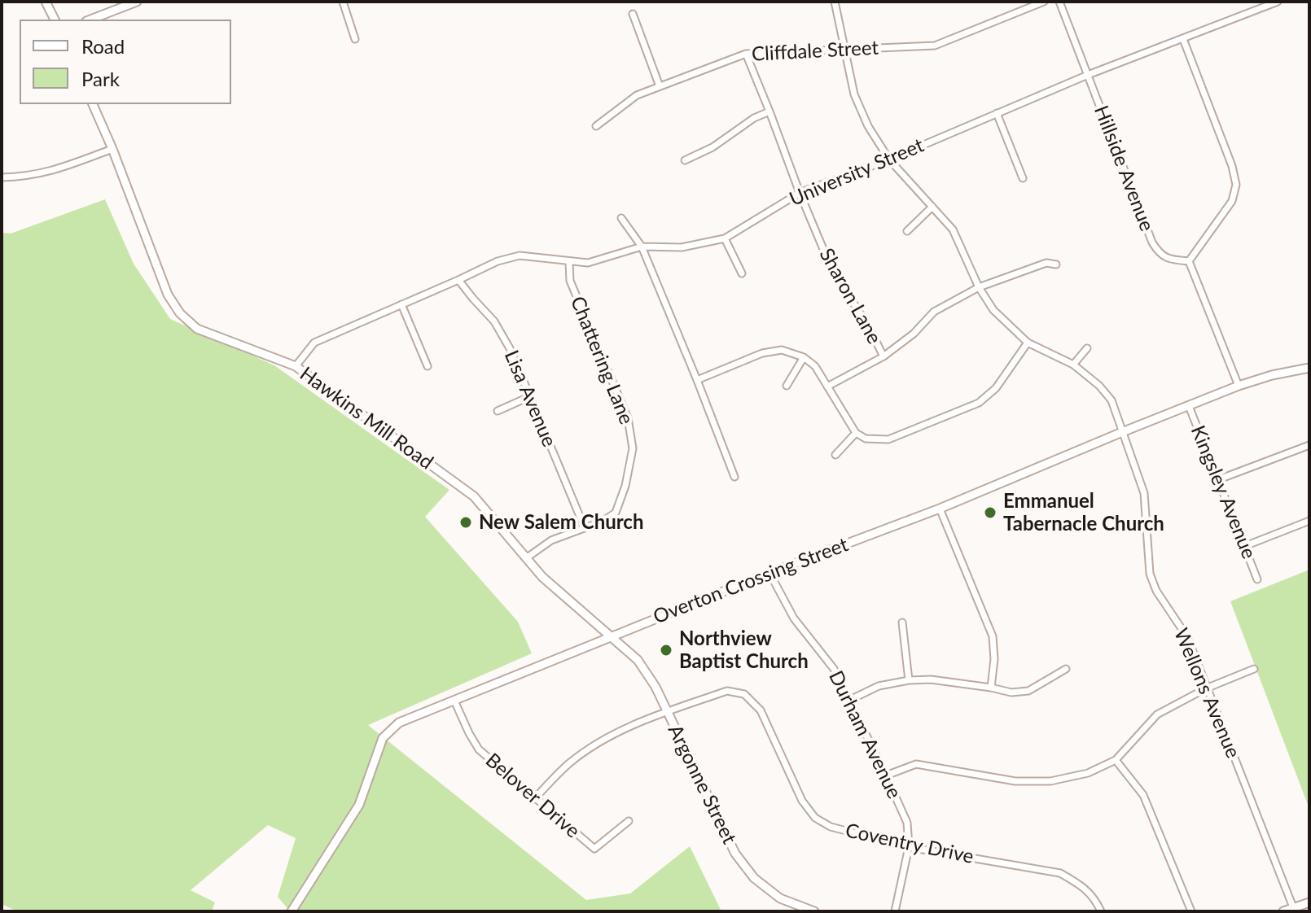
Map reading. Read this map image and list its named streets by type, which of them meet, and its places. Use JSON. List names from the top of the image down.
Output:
{
  "streets": {
    "street": [
      "Cliffdale Street",
      "Hillside Avenue",
      "University Street",
      "Sharon Lane",
      "Chattering Lane",
      "Lisa Avenue",
      "Hawkins Mill Road",
      "Kingsley Avenue",
      "Overton Crossing Street",
      "Wellons Avenue",
      "Durham Avenue",
      "Argonne Street",
      "Belover Drive",
      "Coventry Drive"
    ]
  },
  "crossings": [
    ["Cliffdale Street", "Sharon Lane"],
    ["Cliffdale Street", "Wellons Avenue"],
    ["Hillside Avenue", "University Street"],
    ["University Street", "Sharon Lane"],
    ["University Street", "Chattering Lane"],
    ["University Street", "Lisa Avenue"],
    ["University Street", "Hawkins Mill Road"],
    ["University Street", "Wellons Avenue"],
    ["Chattering Lane", "Lisa Avenue"],
    ["Chattering Lane", "Hawkins Mill Road"],
    ["Hawkins Mill Road", "Overton Crossing Street"],
    ["Hawkins Mill Road", "Argonne Street"],
    ["Kingsley Avenue", "Overton Crossing Street"],
    ["Overton Crossing Street", "Wellons Avenue"],
    ["Overton Crossing Street", "Durham Avenue"],
    ["Overton Crossing Street", "Argonne Street"],
    ["Overton Crossing Street", "Belover Drive"],
    ["Durham Avenue", "Coventry Drive"],
    ["Argonne Street", "Coventry Drive"],
    ["Belover Drive", "Coventry Drive"]
  ],
  "places": ["Emmanuel Tabernacle Church", "New Salem Church", "Northview Baptist Church"],
  "legend": ["Road", "Park"]
}
